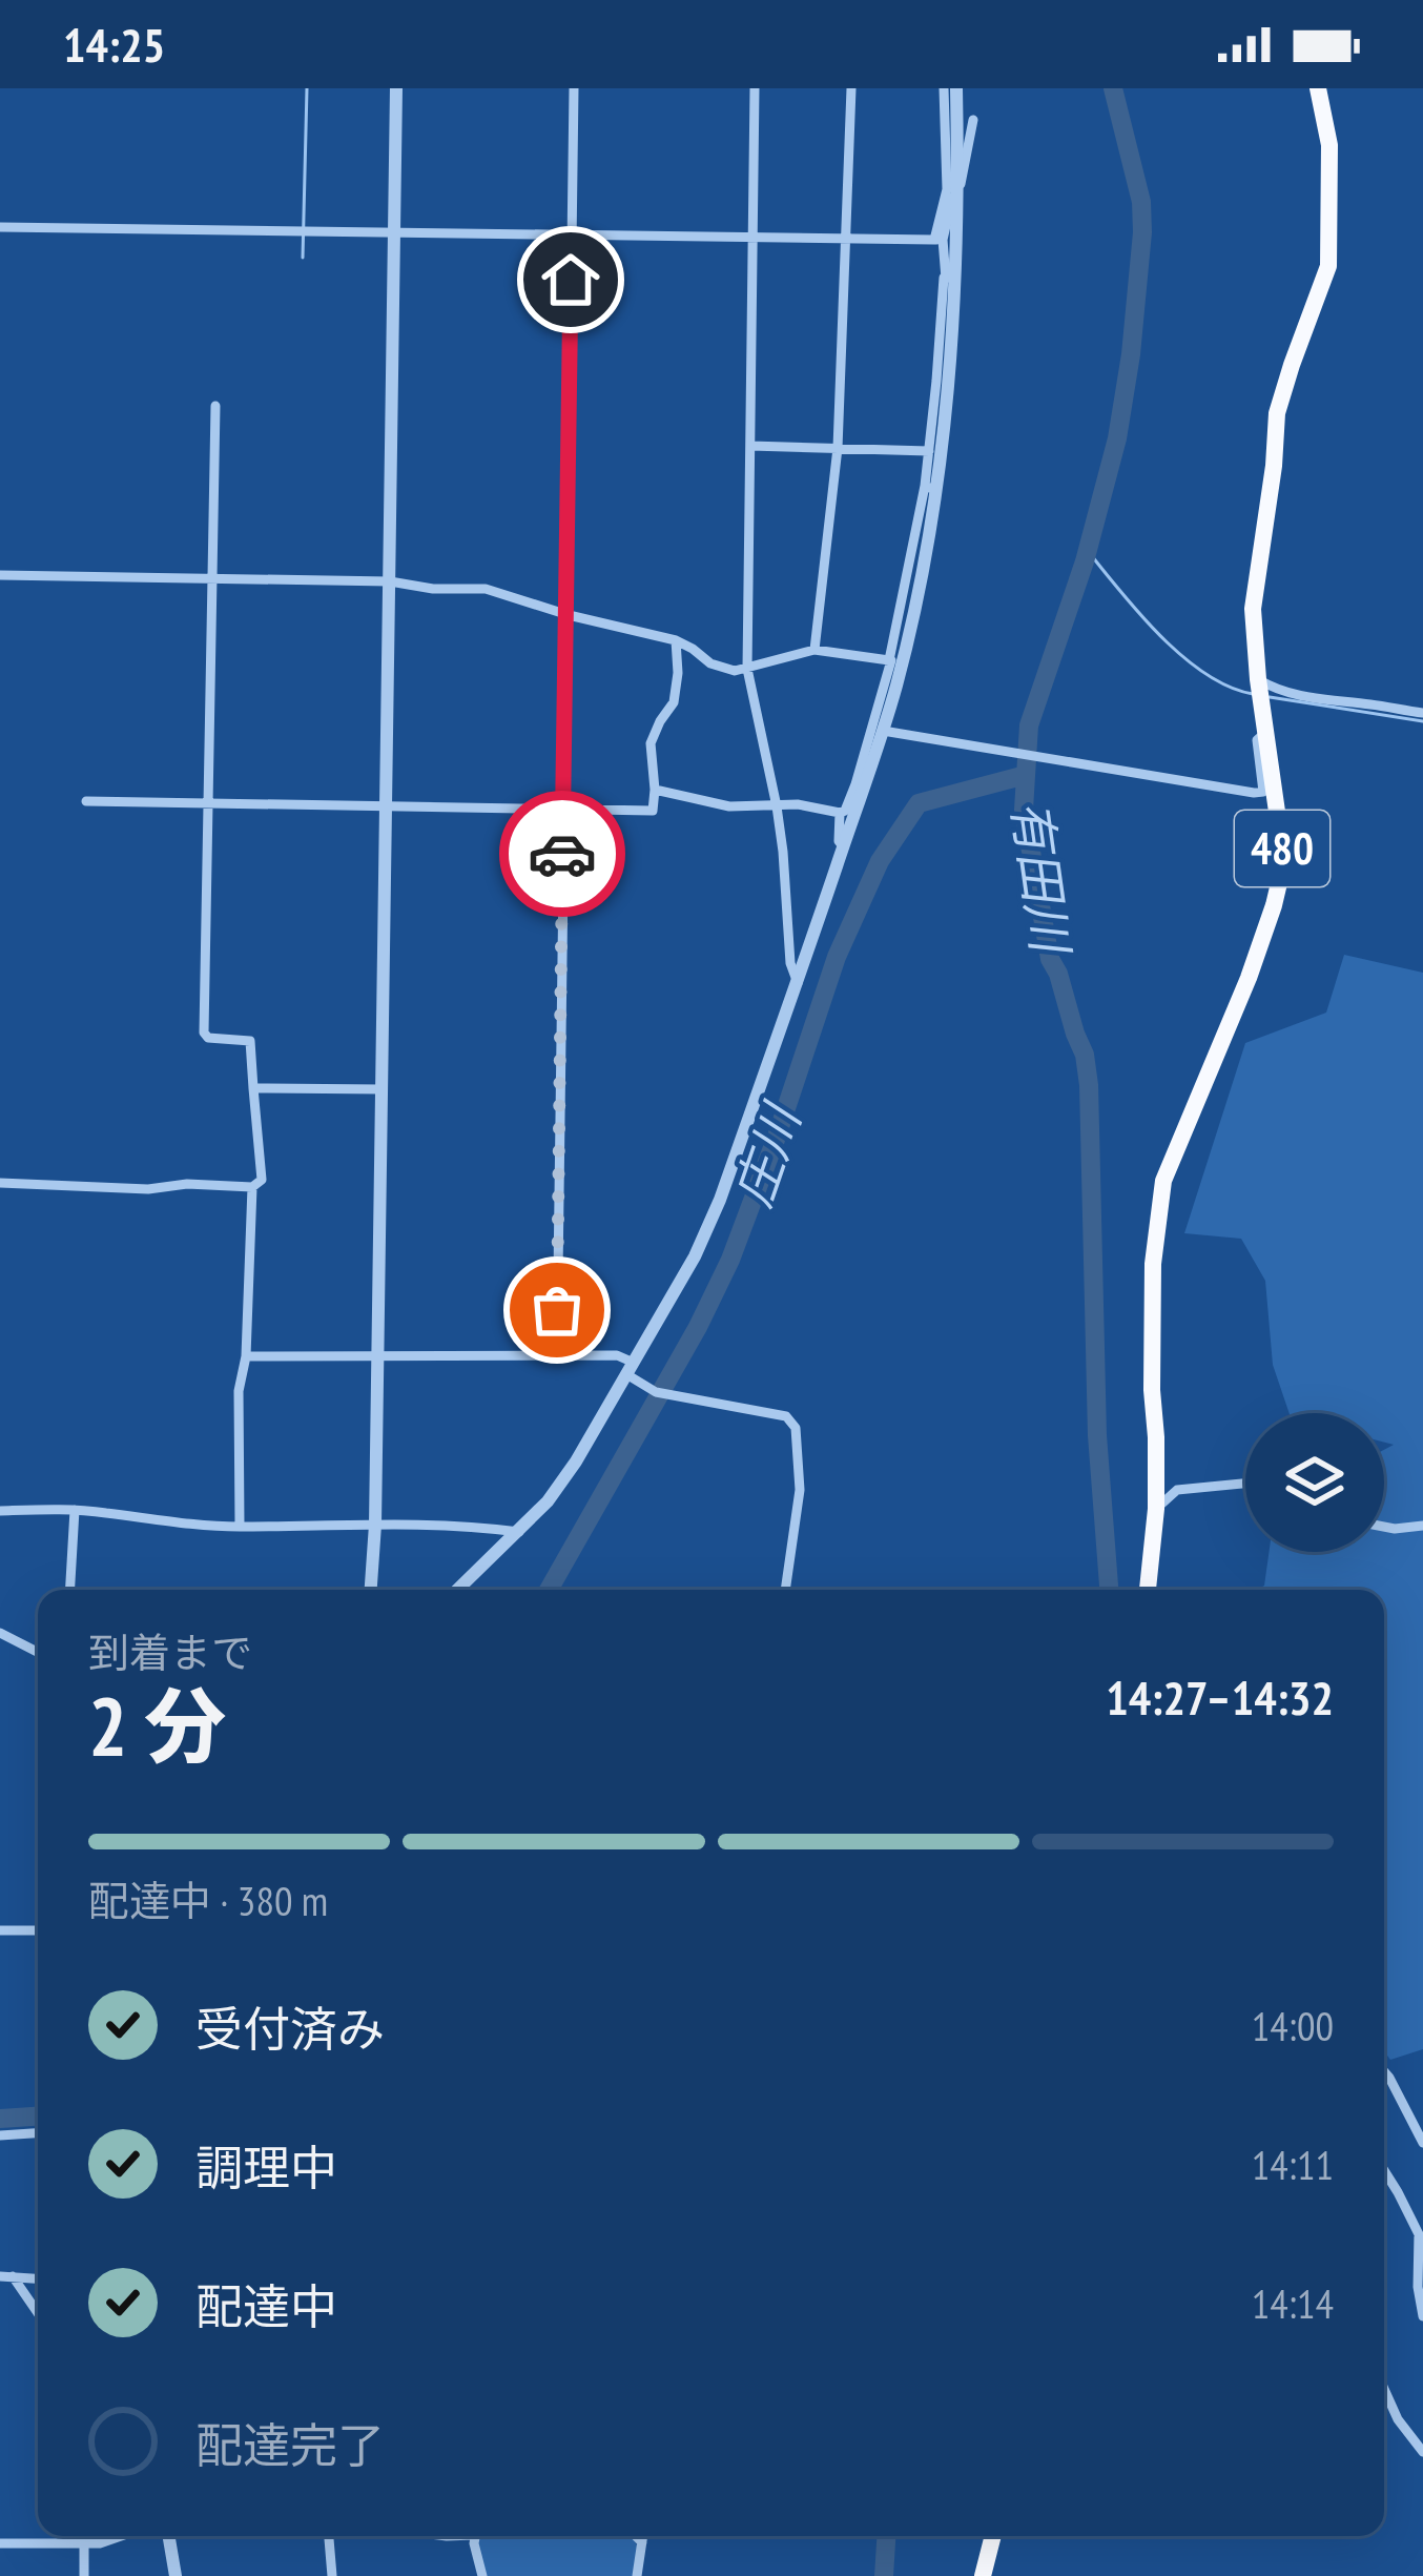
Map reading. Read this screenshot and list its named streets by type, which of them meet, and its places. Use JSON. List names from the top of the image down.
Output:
{
  "streets": {
    "highway": ["480"]
  },
  "water": ["有田川", "庄川"],
  "page": {
    "status": "14:25",
    "heading": ["2 分", "到着まで", "14:27–14:32"],
    "bar": "配達中 · 380 m",
    "list": [
      ["受付済み", "14:00"],
      ["調理中", "14:11"],
      ["配達中", "14:14"],
      "配達完了"
    ]
  }
}
